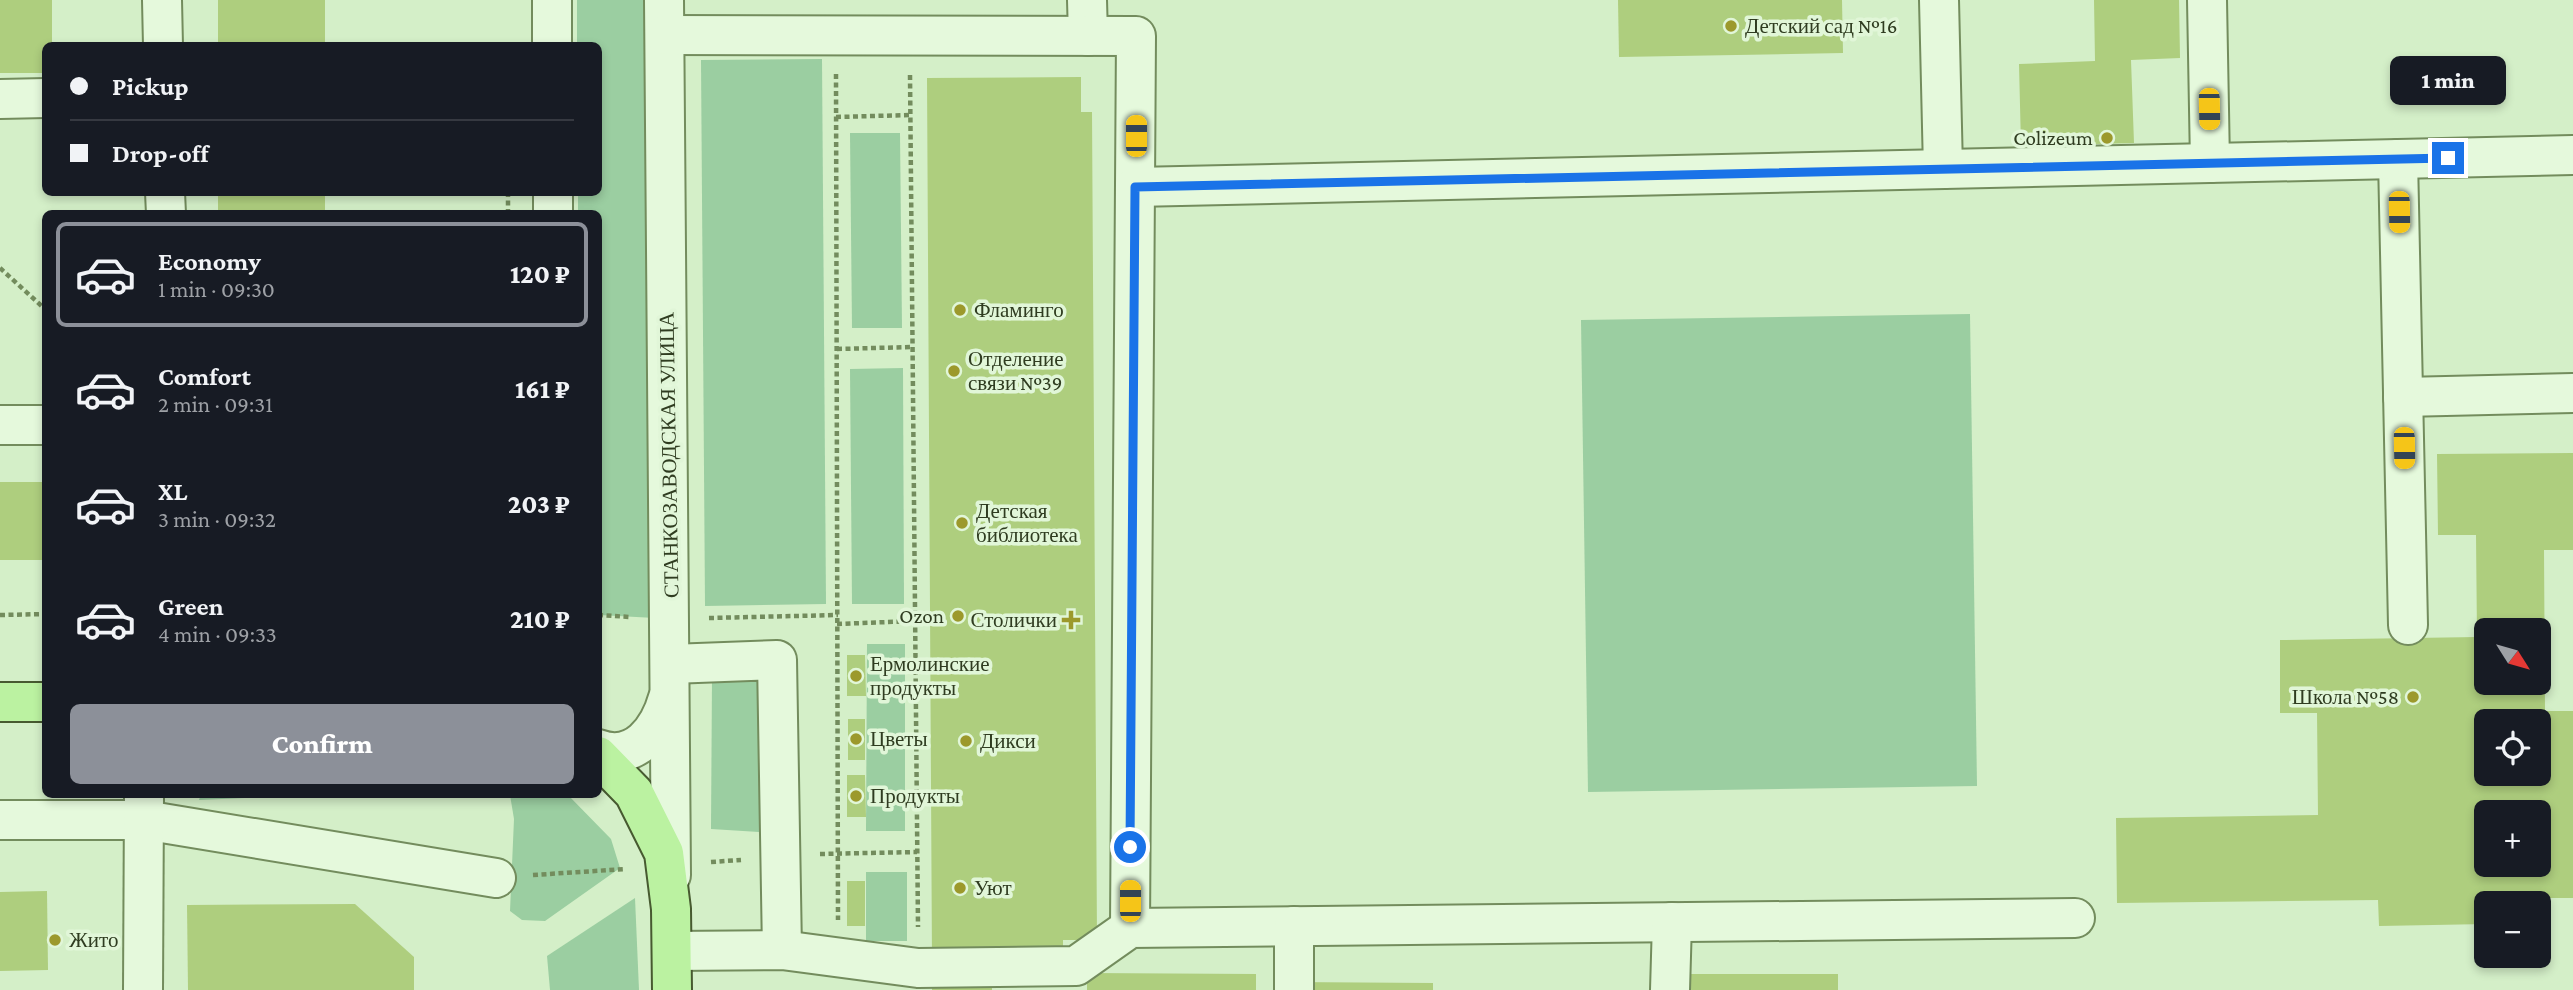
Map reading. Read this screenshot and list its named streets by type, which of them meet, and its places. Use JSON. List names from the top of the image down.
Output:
{
  "streets": {
    "street": ["СТАНКОЗАВОДСКАЯ УЛИЦА"]
  },
  "places": {
    "other": [
      "Детский сад №16",
      "Colizeum",
      "Фламинго",
      "Отделение связи №39",
      "Детская библиотека",
      "Ozon",
      "Ермолинские продукты",
      "Школа №58",
      "Цветы",
      "Дикси",
      "Продукты",
      "Уют",
      "Жито"
    ],
    "health": ["Столички"]
  },
  "north": "bottom right",
  "page": {
    "banner": ["Pickup", "Drop-off"],
    "bubble": "1 min",
    "list": [
      {
        "name": "Economy",
        "note": "1 min · 09:30",
        "value": "120 ₽"
      },
      {
        "name": "Comfort",
        "note": "2 min · 09:31",
        "value": "161 ₽"
      },
      {
        "name": "XL",
        "note": "3 min · 09:32",
        "value": "203 ₽"
      },
      {
        "name": "Green",
        "note": "4 min · 09:33",
        "value": "210 ₽"
      }
    ],
    "map_buttons": ["+", "−"],
    "buttons": "Confirm"
  }
}
